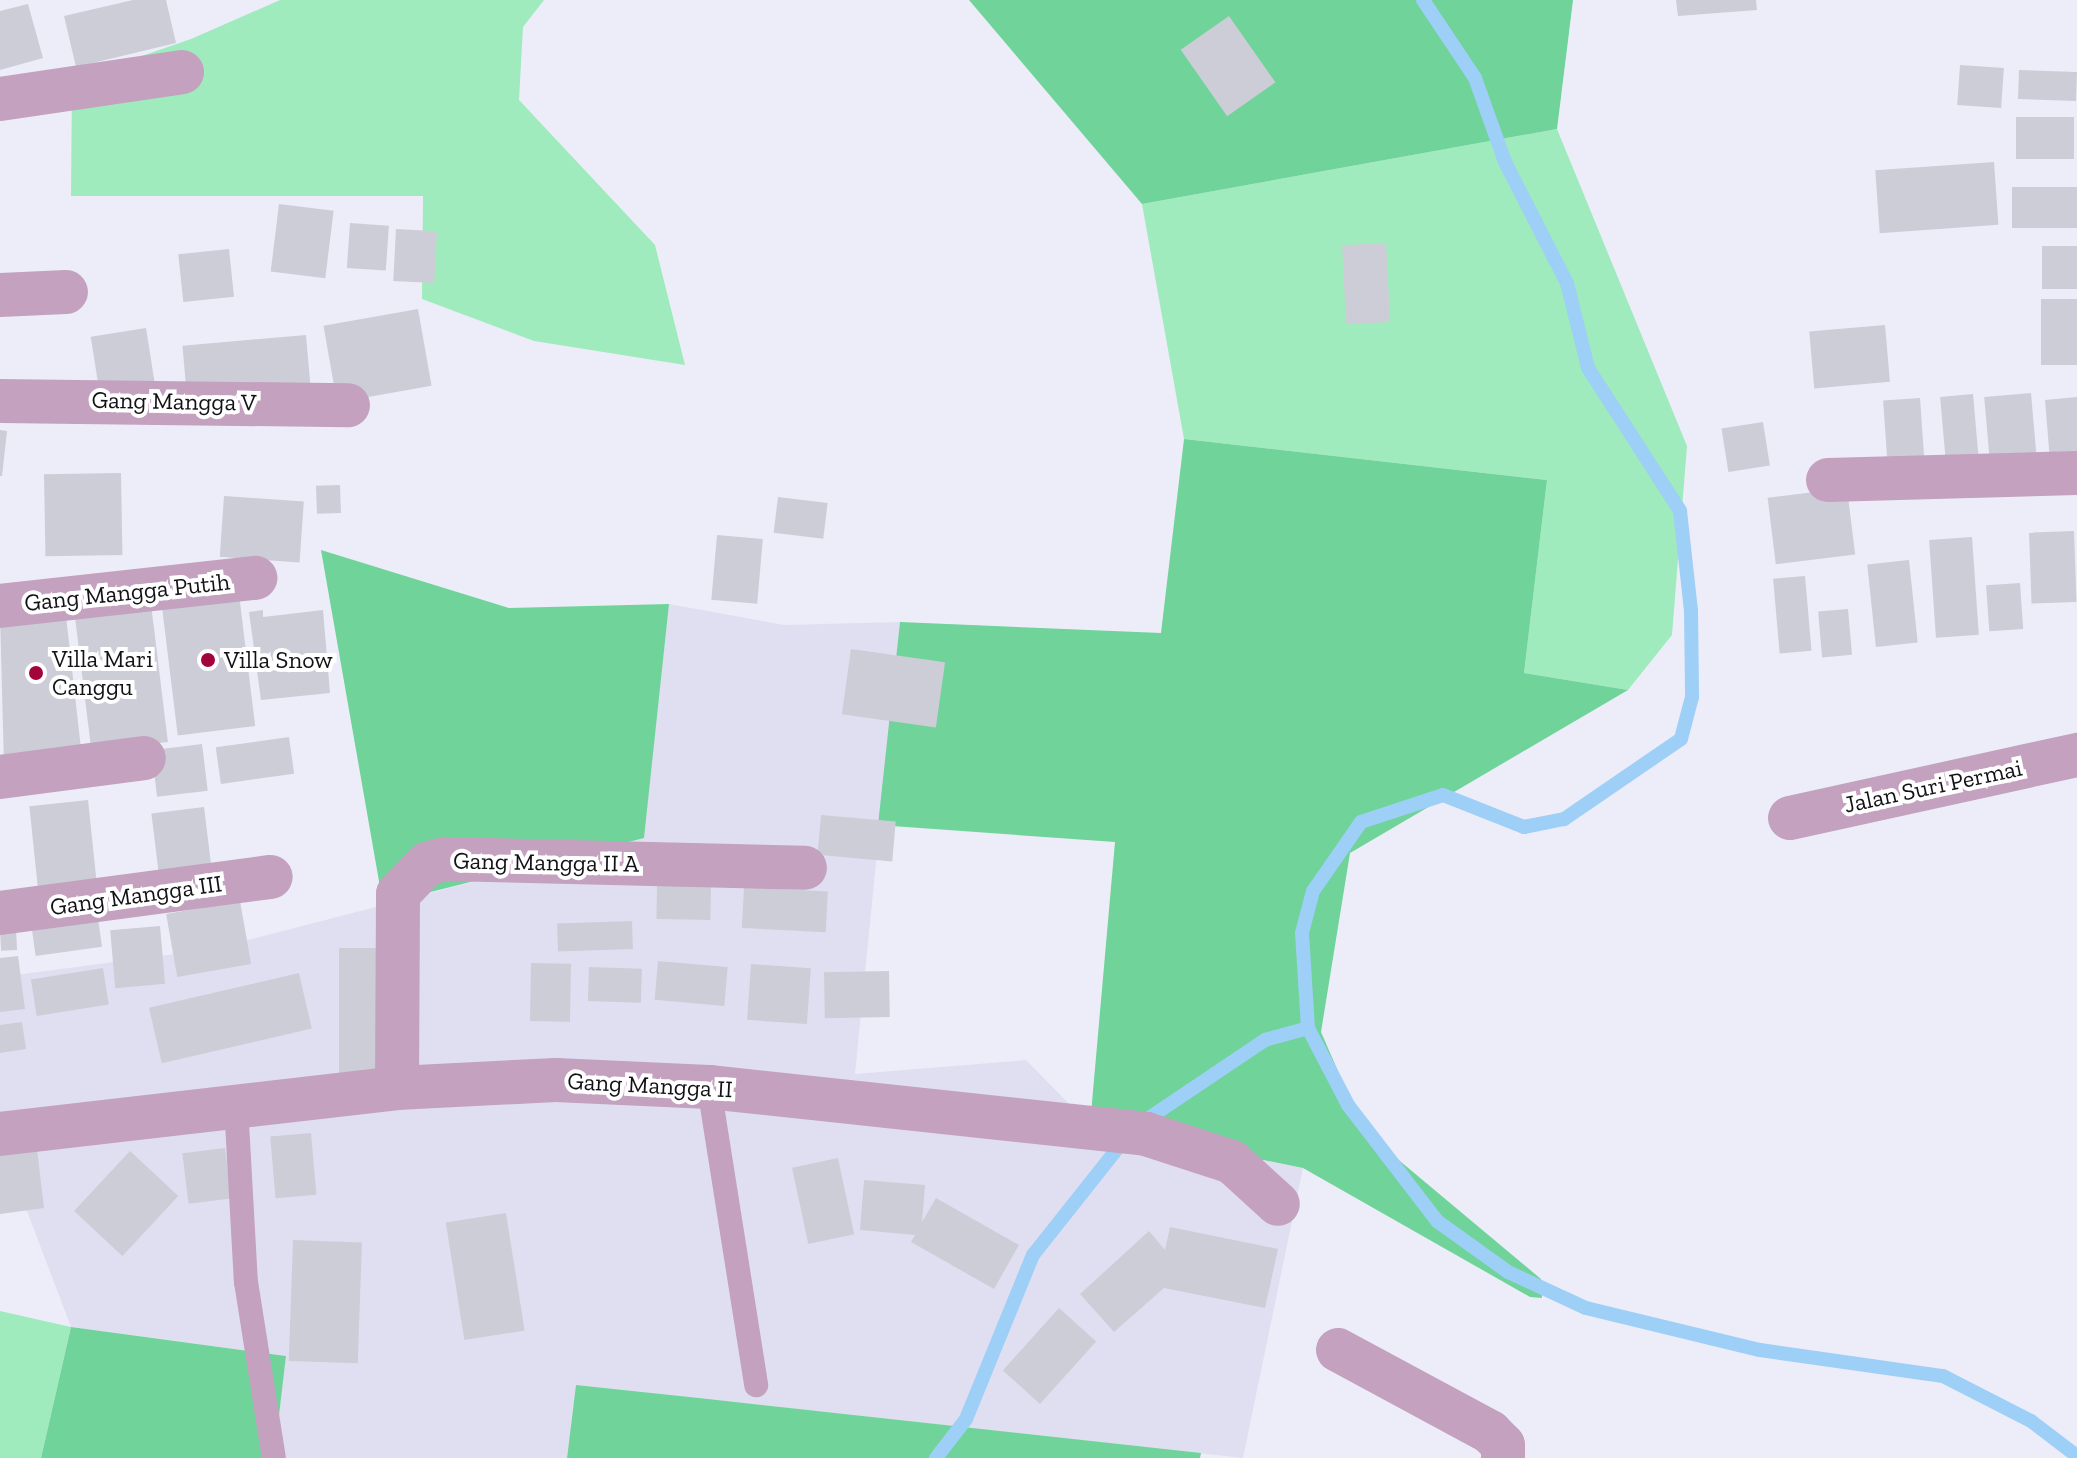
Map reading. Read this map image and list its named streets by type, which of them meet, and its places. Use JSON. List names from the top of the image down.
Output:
{
  "streets": {
    "street": [
      "Gang Mangga V",
      "Gang Mangga Putih",
      "Jalan Suri Permai",
      "Gang Mangga II A",
      "Gang Mangga III",
      "Gang Mangga II"
    ]
  },
  "crossings": [
    ["Gang Mangga II A", "Gang Mangga II"]
  ],
  "places": ["Villa Snow", "Villa Mari Canggu"]
}
